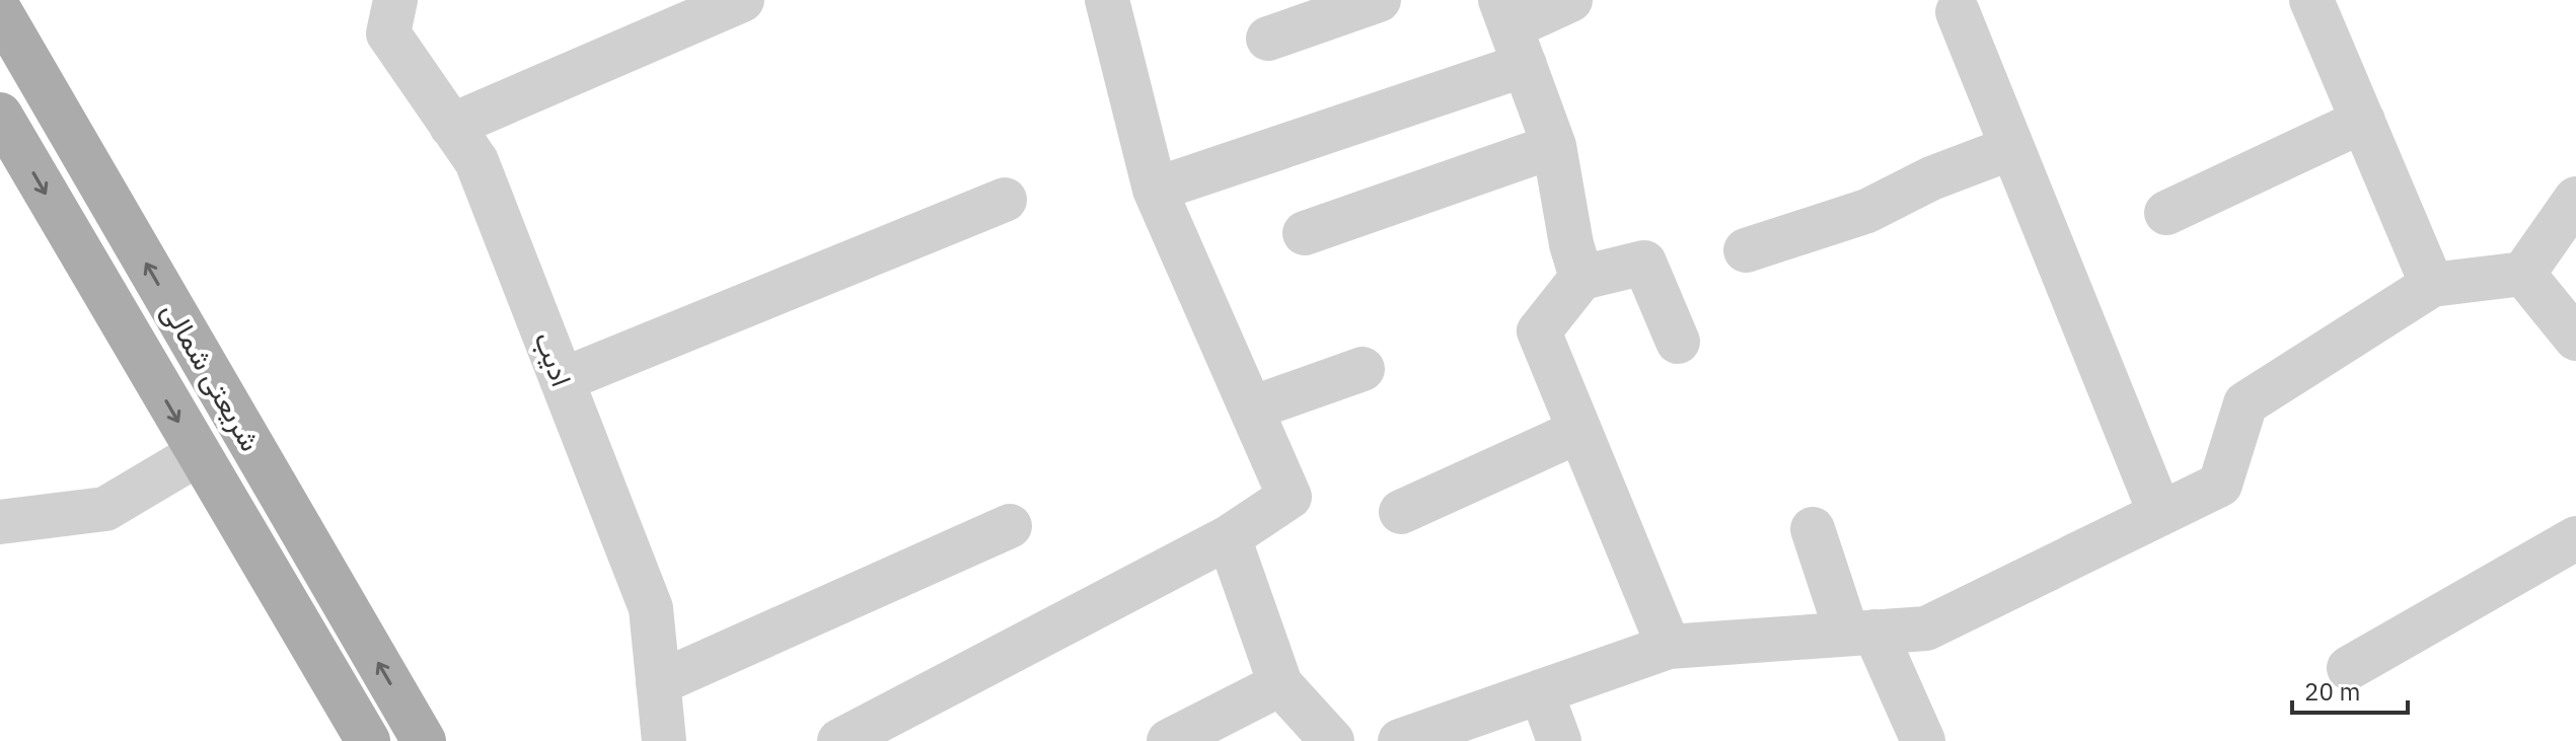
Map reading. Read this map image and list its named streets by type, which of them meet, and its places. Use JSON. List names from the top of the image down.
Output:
{
  "streets": {
    "main road": ["شریعتی شمالی"],
    "street": ["ادیب"]
  },
  "scale_bar": "20 m"
}
